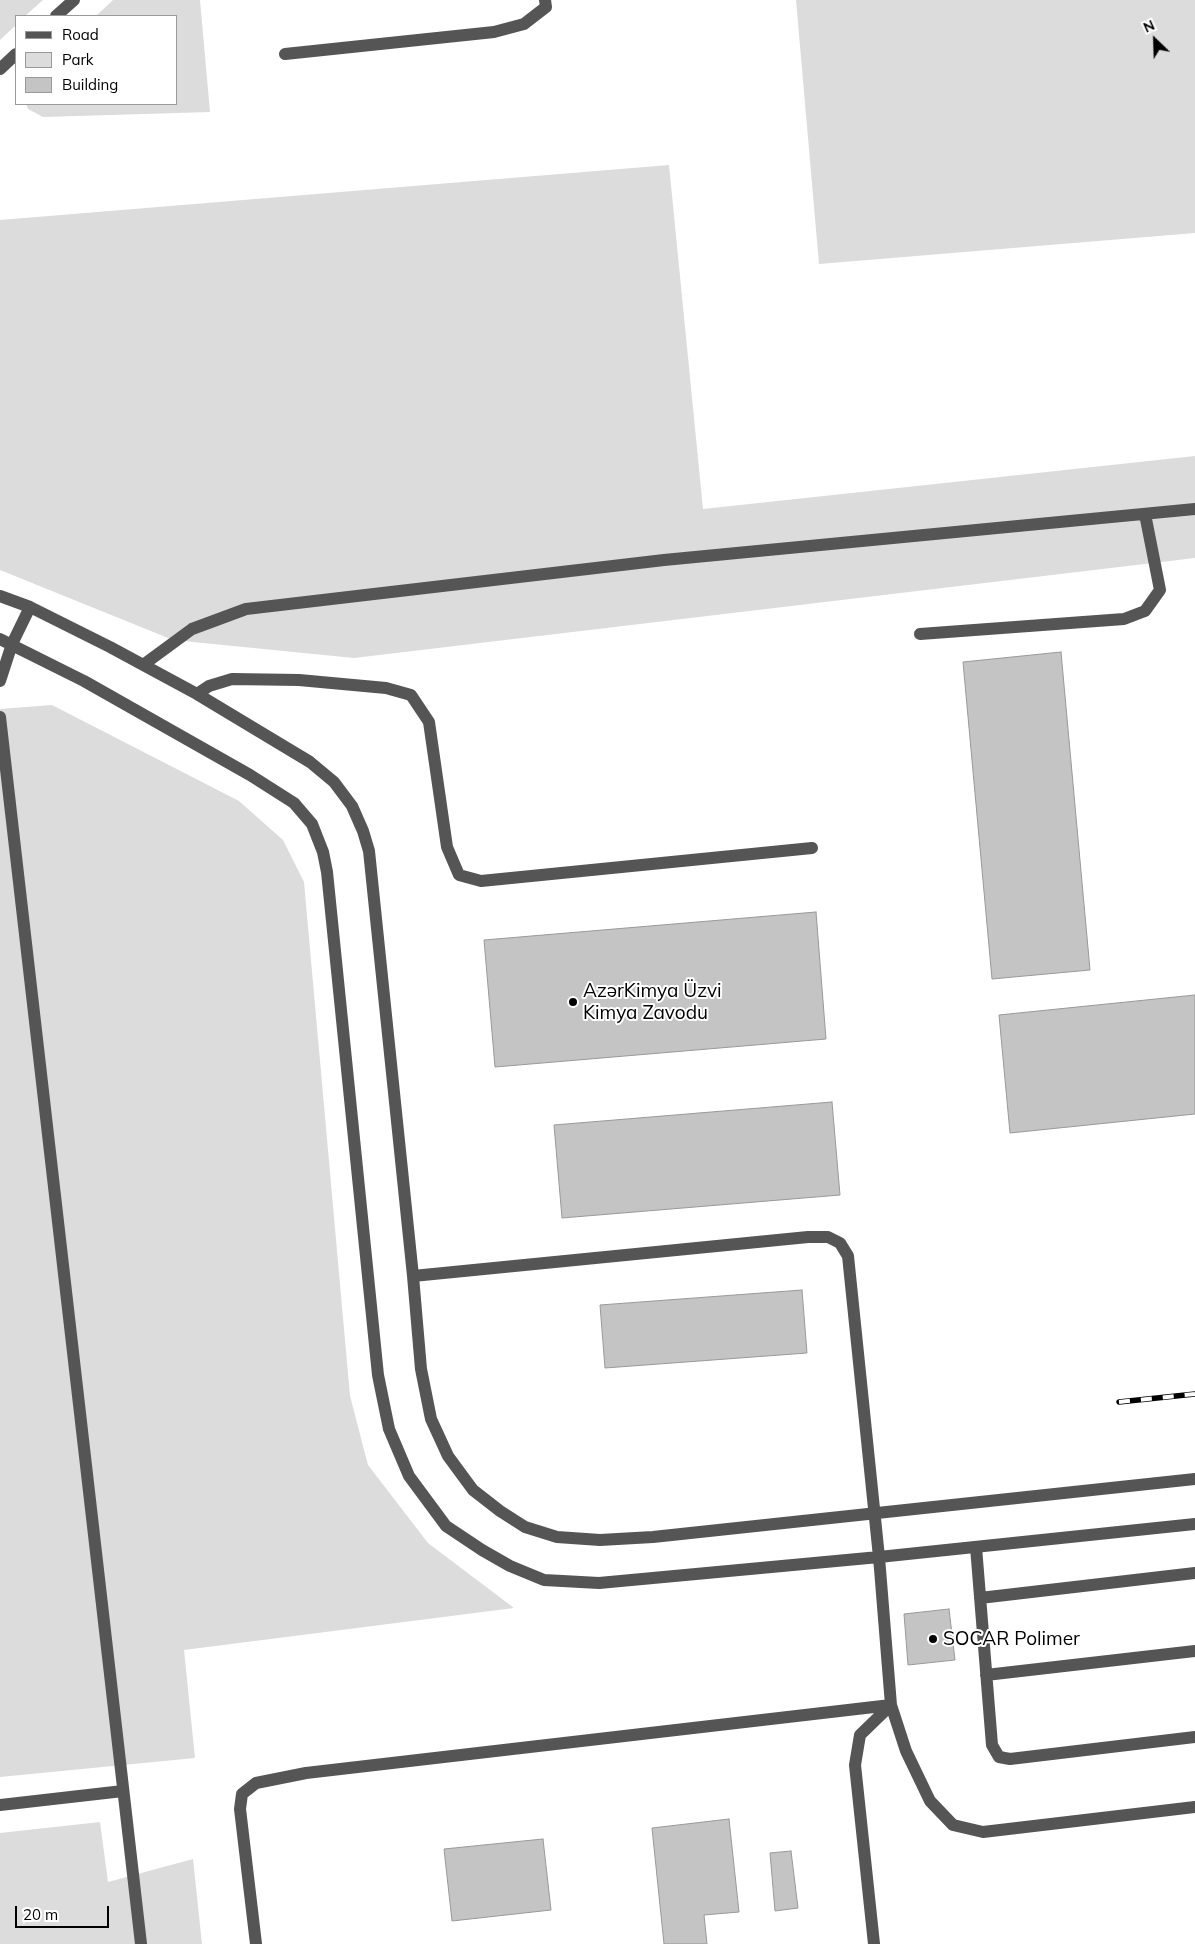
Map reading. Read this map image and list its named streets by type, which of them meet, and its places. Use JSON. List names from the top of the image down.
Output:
{
  "places": ["AzərKimya Üzvi Kimya Zavodu", "SOCAR Polimer"],
  "legend": ["Road", "Park", "Building"],
  "scale_bar": "20 m",
  "north": "top left"
}
